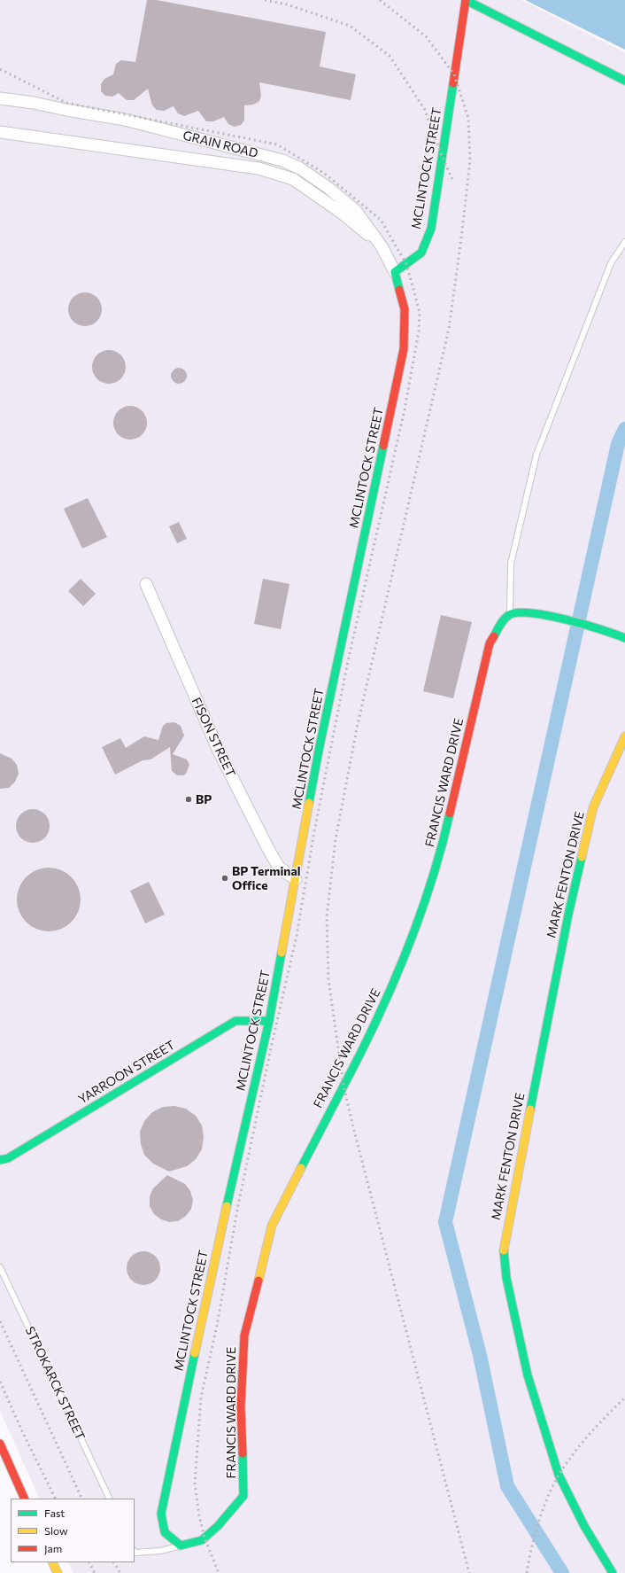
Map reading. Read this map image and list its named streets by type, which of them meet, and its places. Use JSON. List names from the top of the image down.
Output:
{
  "streets": {
    "street": [
      "GRAIN ROAD",
      "MCLINTOCK STREET",
      "FISON STREET",
      "FRANCIS WARD DRIVE",
      "MARK FENTON DRIVE",
      "YARROON STREET"
    ],
    "lane": ["STROKARCK STREET"]
  },
  "crossings": [
    ["GRAIN ROAD", "MCLINTOCK STREET"],
    ["MCLINTOCK STREET", "FISON STREET"],
    ["MCLINTOCK STREET", "FRANCIS WARD DRIVE"],
    ["MCLINTOCK STREET", "YARROON STREET"]
  ],
  "places": ["BP", "BP Terminal Office"],
  "legend": ["Fast", "Slow", "Jam"]
}
